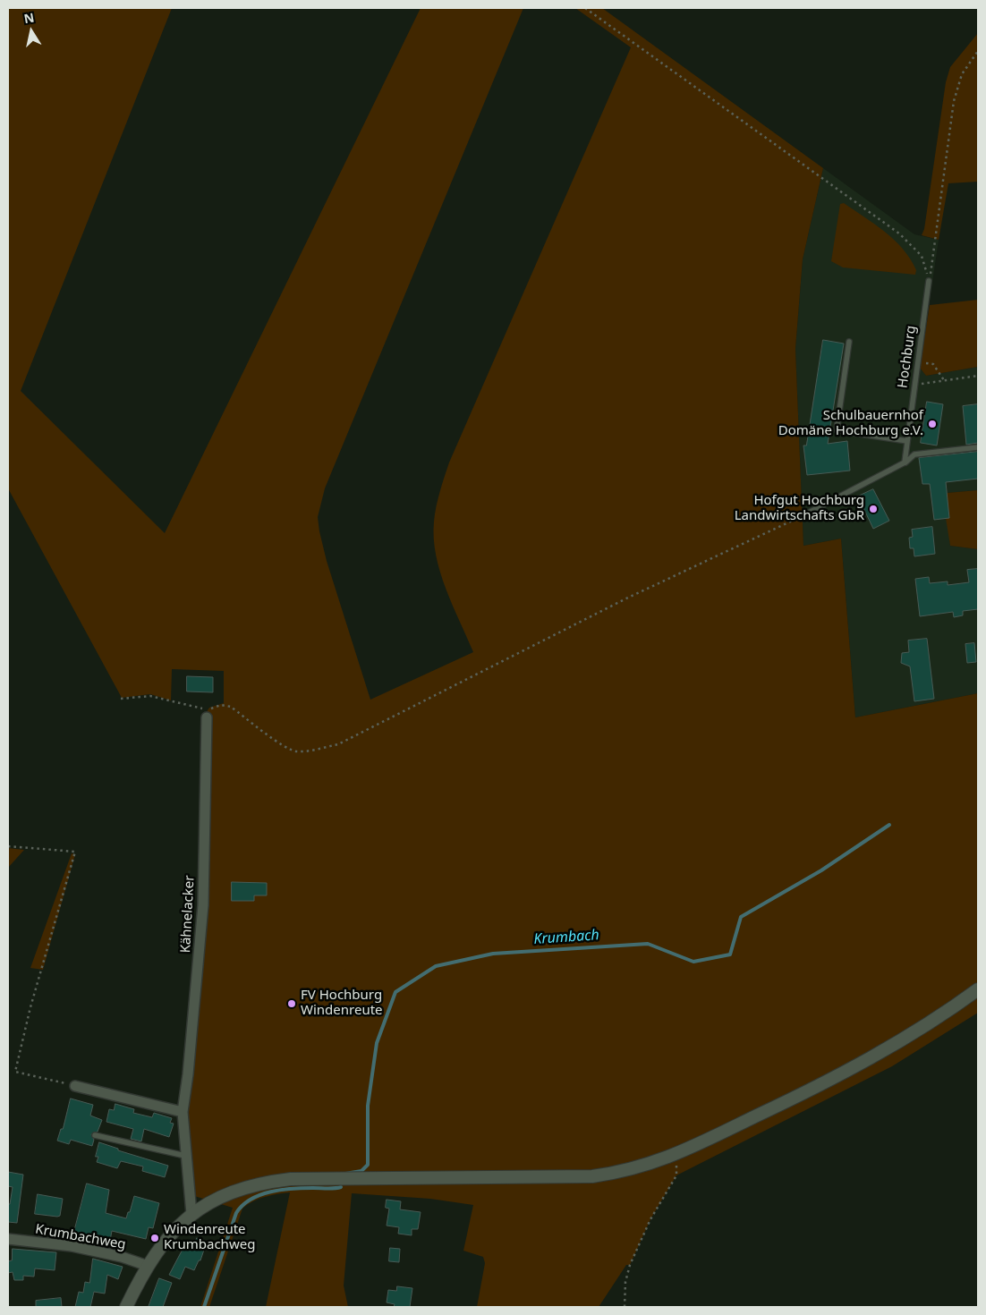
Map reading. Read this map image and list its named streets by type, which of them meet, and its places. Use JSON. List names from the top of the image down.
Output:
{
  "streets": {
    "street": ["Kähnelacker", "Krumbachweg"],
    "lane": ["Hochburg"]
  },
  "water": ["Krumbach"],
  "places": [
    "Schulbauernhof Domäne Hochburg e.V.",
    "Hofgut Hochburg Landwirtschafts GbR",
    "FV Hochburg Windenreute",
    "Windenreute Krumbachweg"
  ],
  "north": "top"
}
